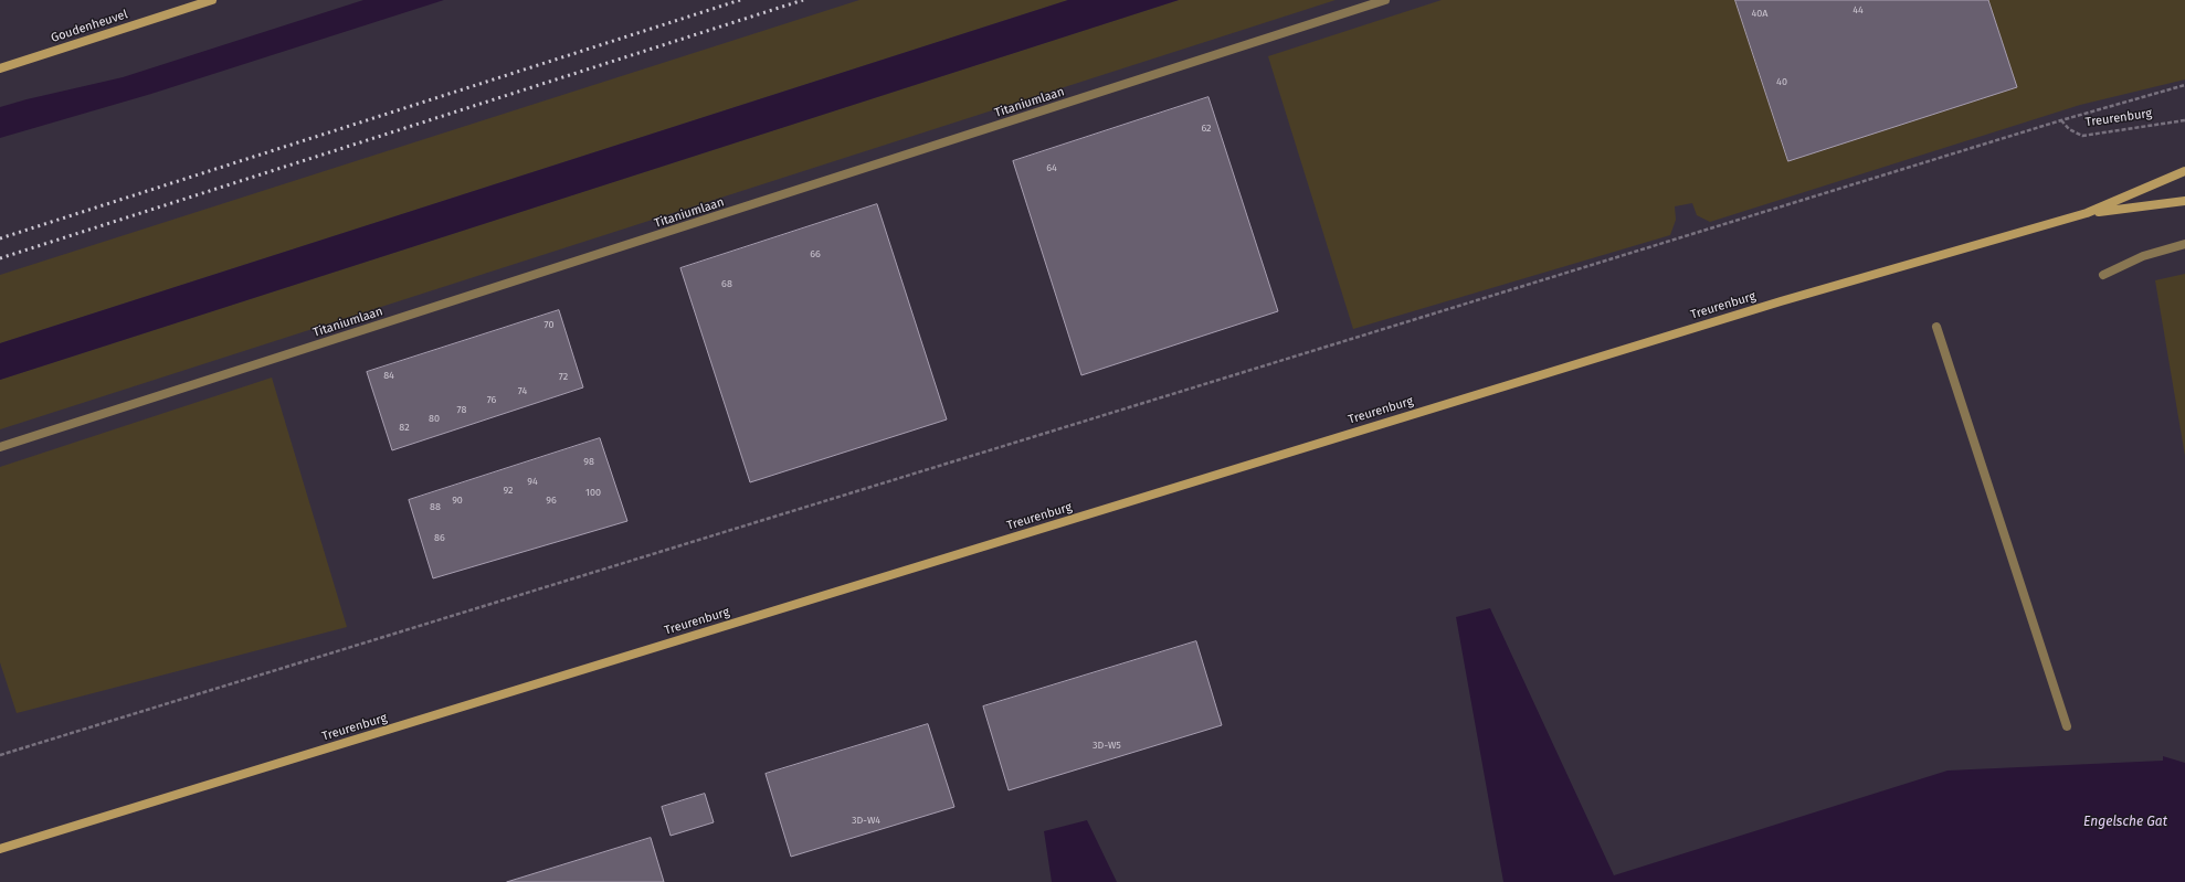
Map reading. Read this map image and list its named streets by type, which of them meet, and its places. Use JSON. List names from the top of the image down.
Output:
{
  "streets": {
    "main road": ["Goudenheuvel", "Treurenburg"],
    "street": ["Titaniumlaan"]
  },
  "water": ["Engelsche Gat"],
  "house_numbers": [
    "44",
    "40A",
    "40",
    "62",
    "64",
    "66",
    "68",
    "70",
    "84",
    "72",
    "74",
    "76",
    "78",
    "80",
    "82",
    "98",
    "94",
    "92",
    "100",
    "90",
    "96",
    "88",
    "86",
    "3D-W5",
    "3D-W4"
  ]
}
